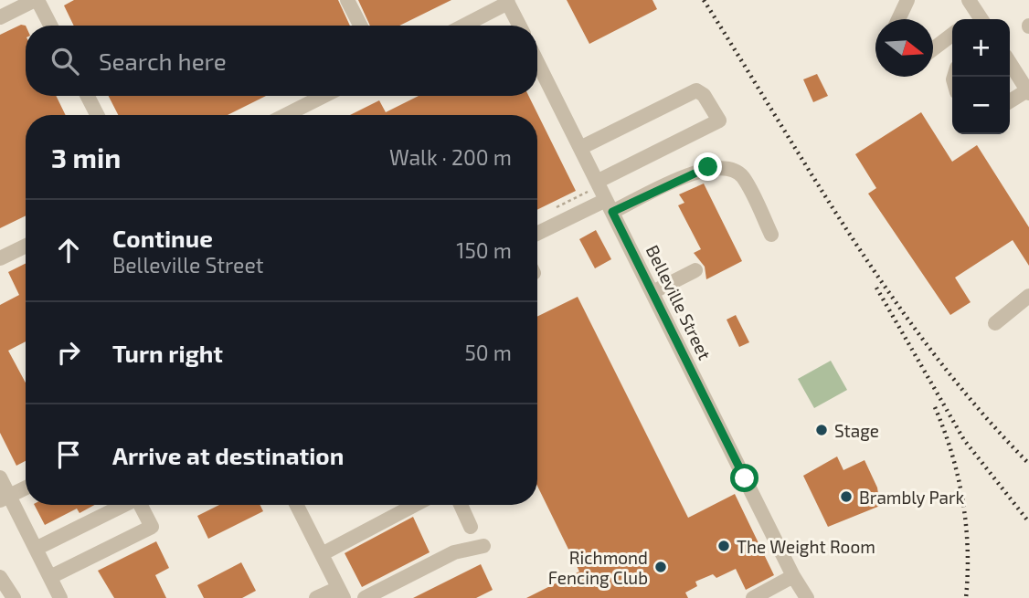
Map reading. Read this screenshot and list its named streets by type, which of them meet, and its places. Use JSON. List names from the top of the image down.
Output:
{
  "streets": {
    "street": ["Belleville Street"]
  },
  "places": [
    "Stage",
    "Brambly Park",
    "The Weight Room",
    "Richmond Fencing Club"
  ],
  "north": "right",
  "page": {
    "map_buttons": ["+", "−"],
    "search": "Search here",
    "heading": ["3 min", "Walk · 200 m"],
    "list": [
      ["Continue", "Belleville Street", "150 m"],
      ["Turn right", "50 m"],
      "Arrive at destination"
    ]
  }
}
